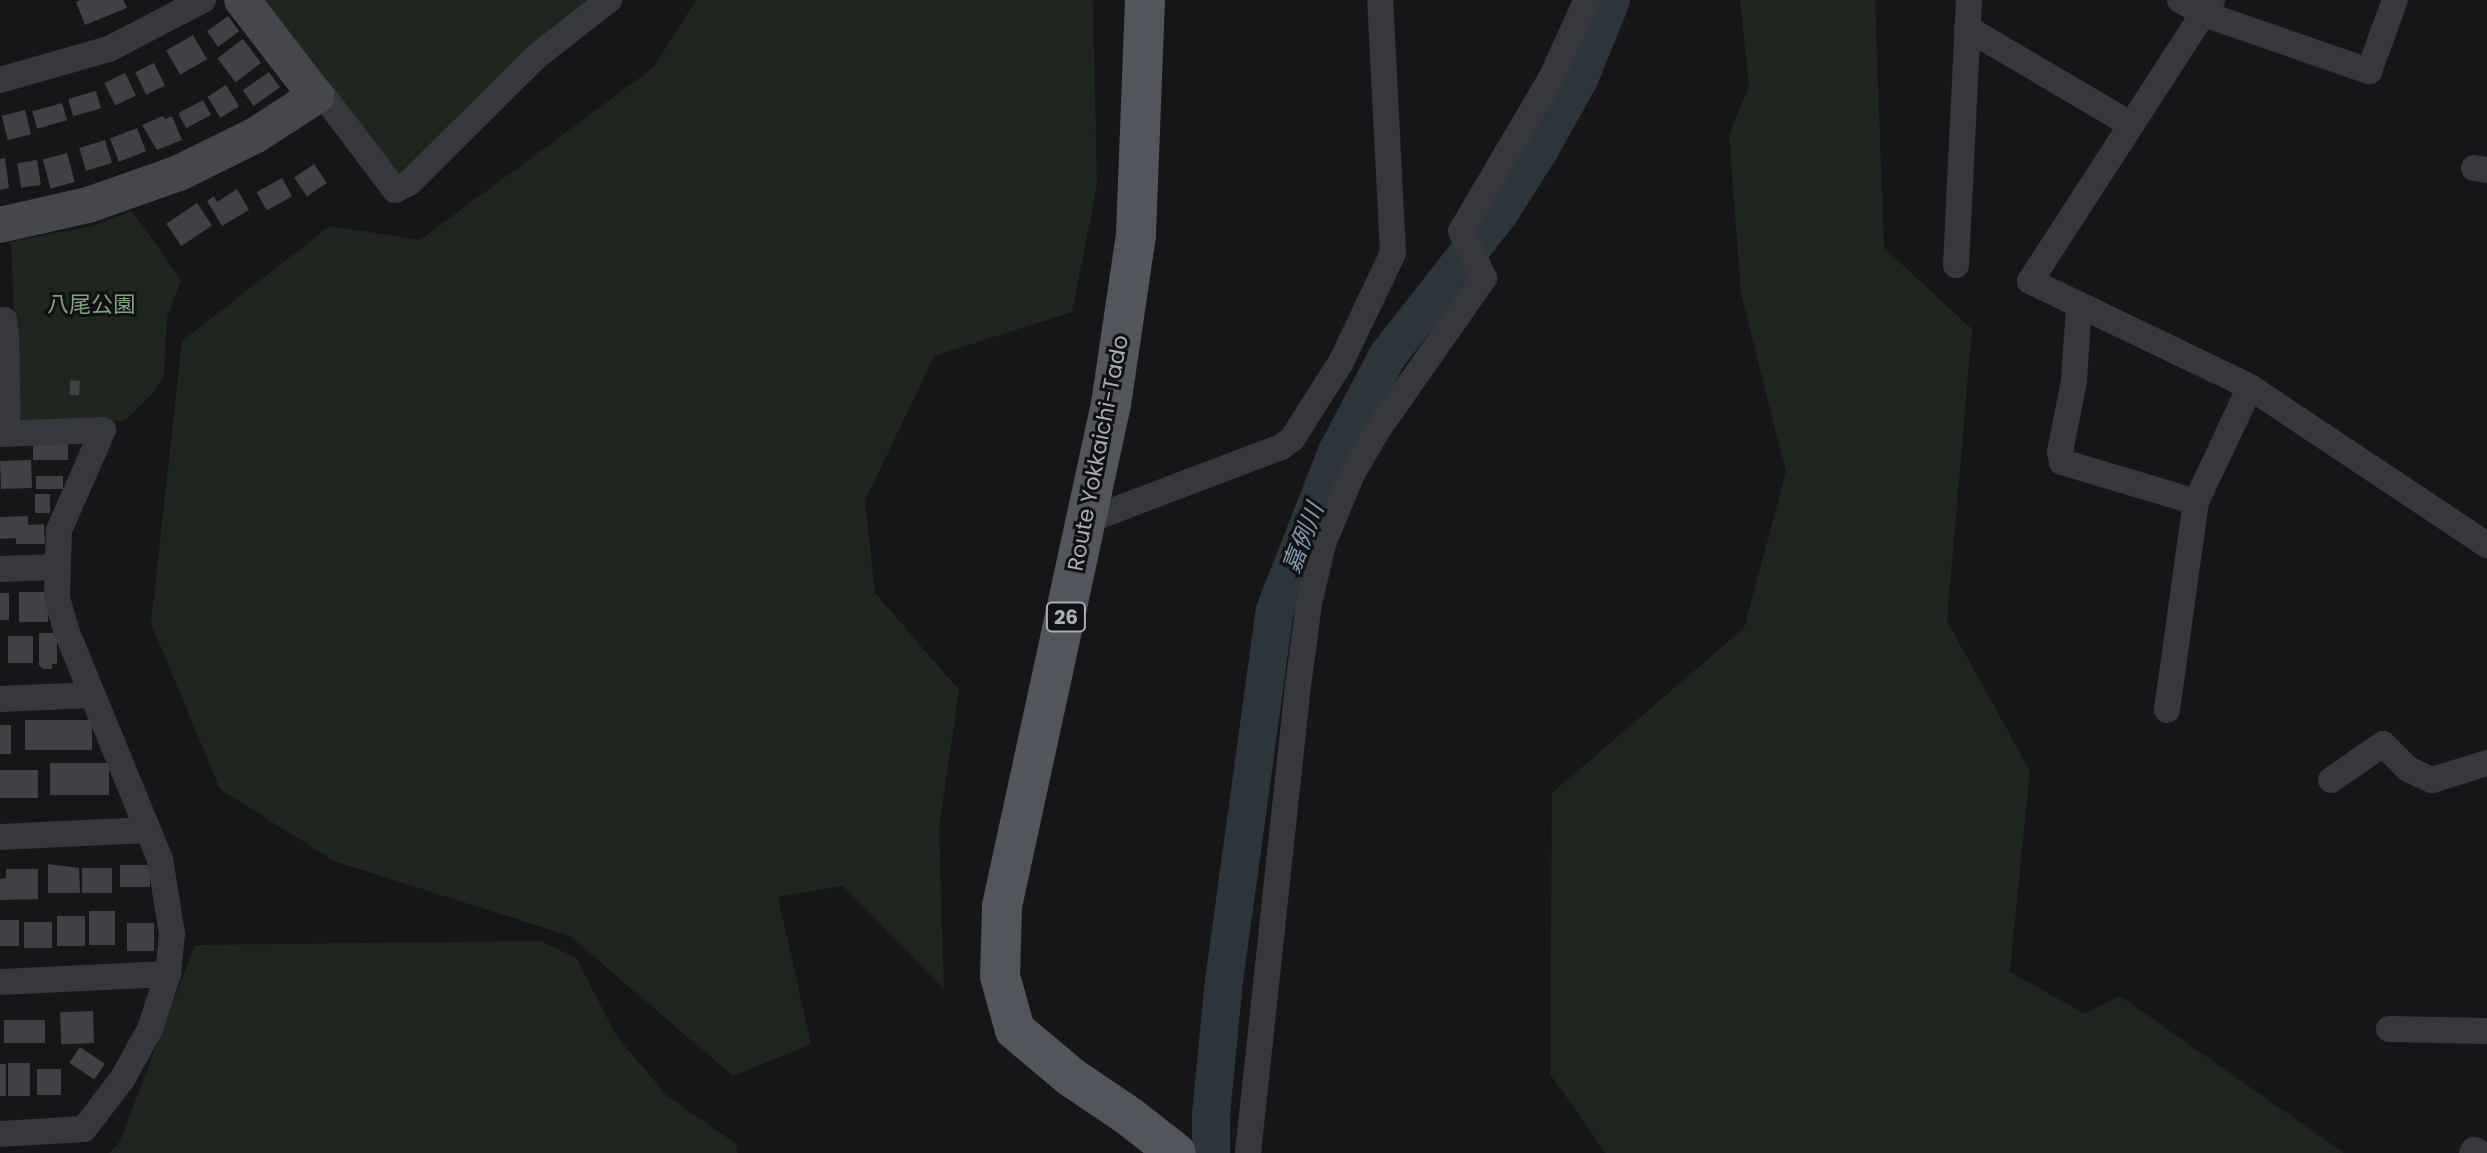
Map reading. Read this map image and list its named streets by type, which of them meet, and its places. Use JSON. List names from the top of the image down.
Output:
{
  "streets": {
    "main road": ["Route Yokkaichi-Tado", "26"]
  },
  "water": ["嘉例川"],
  "parks": ["八尾公園"]
}
